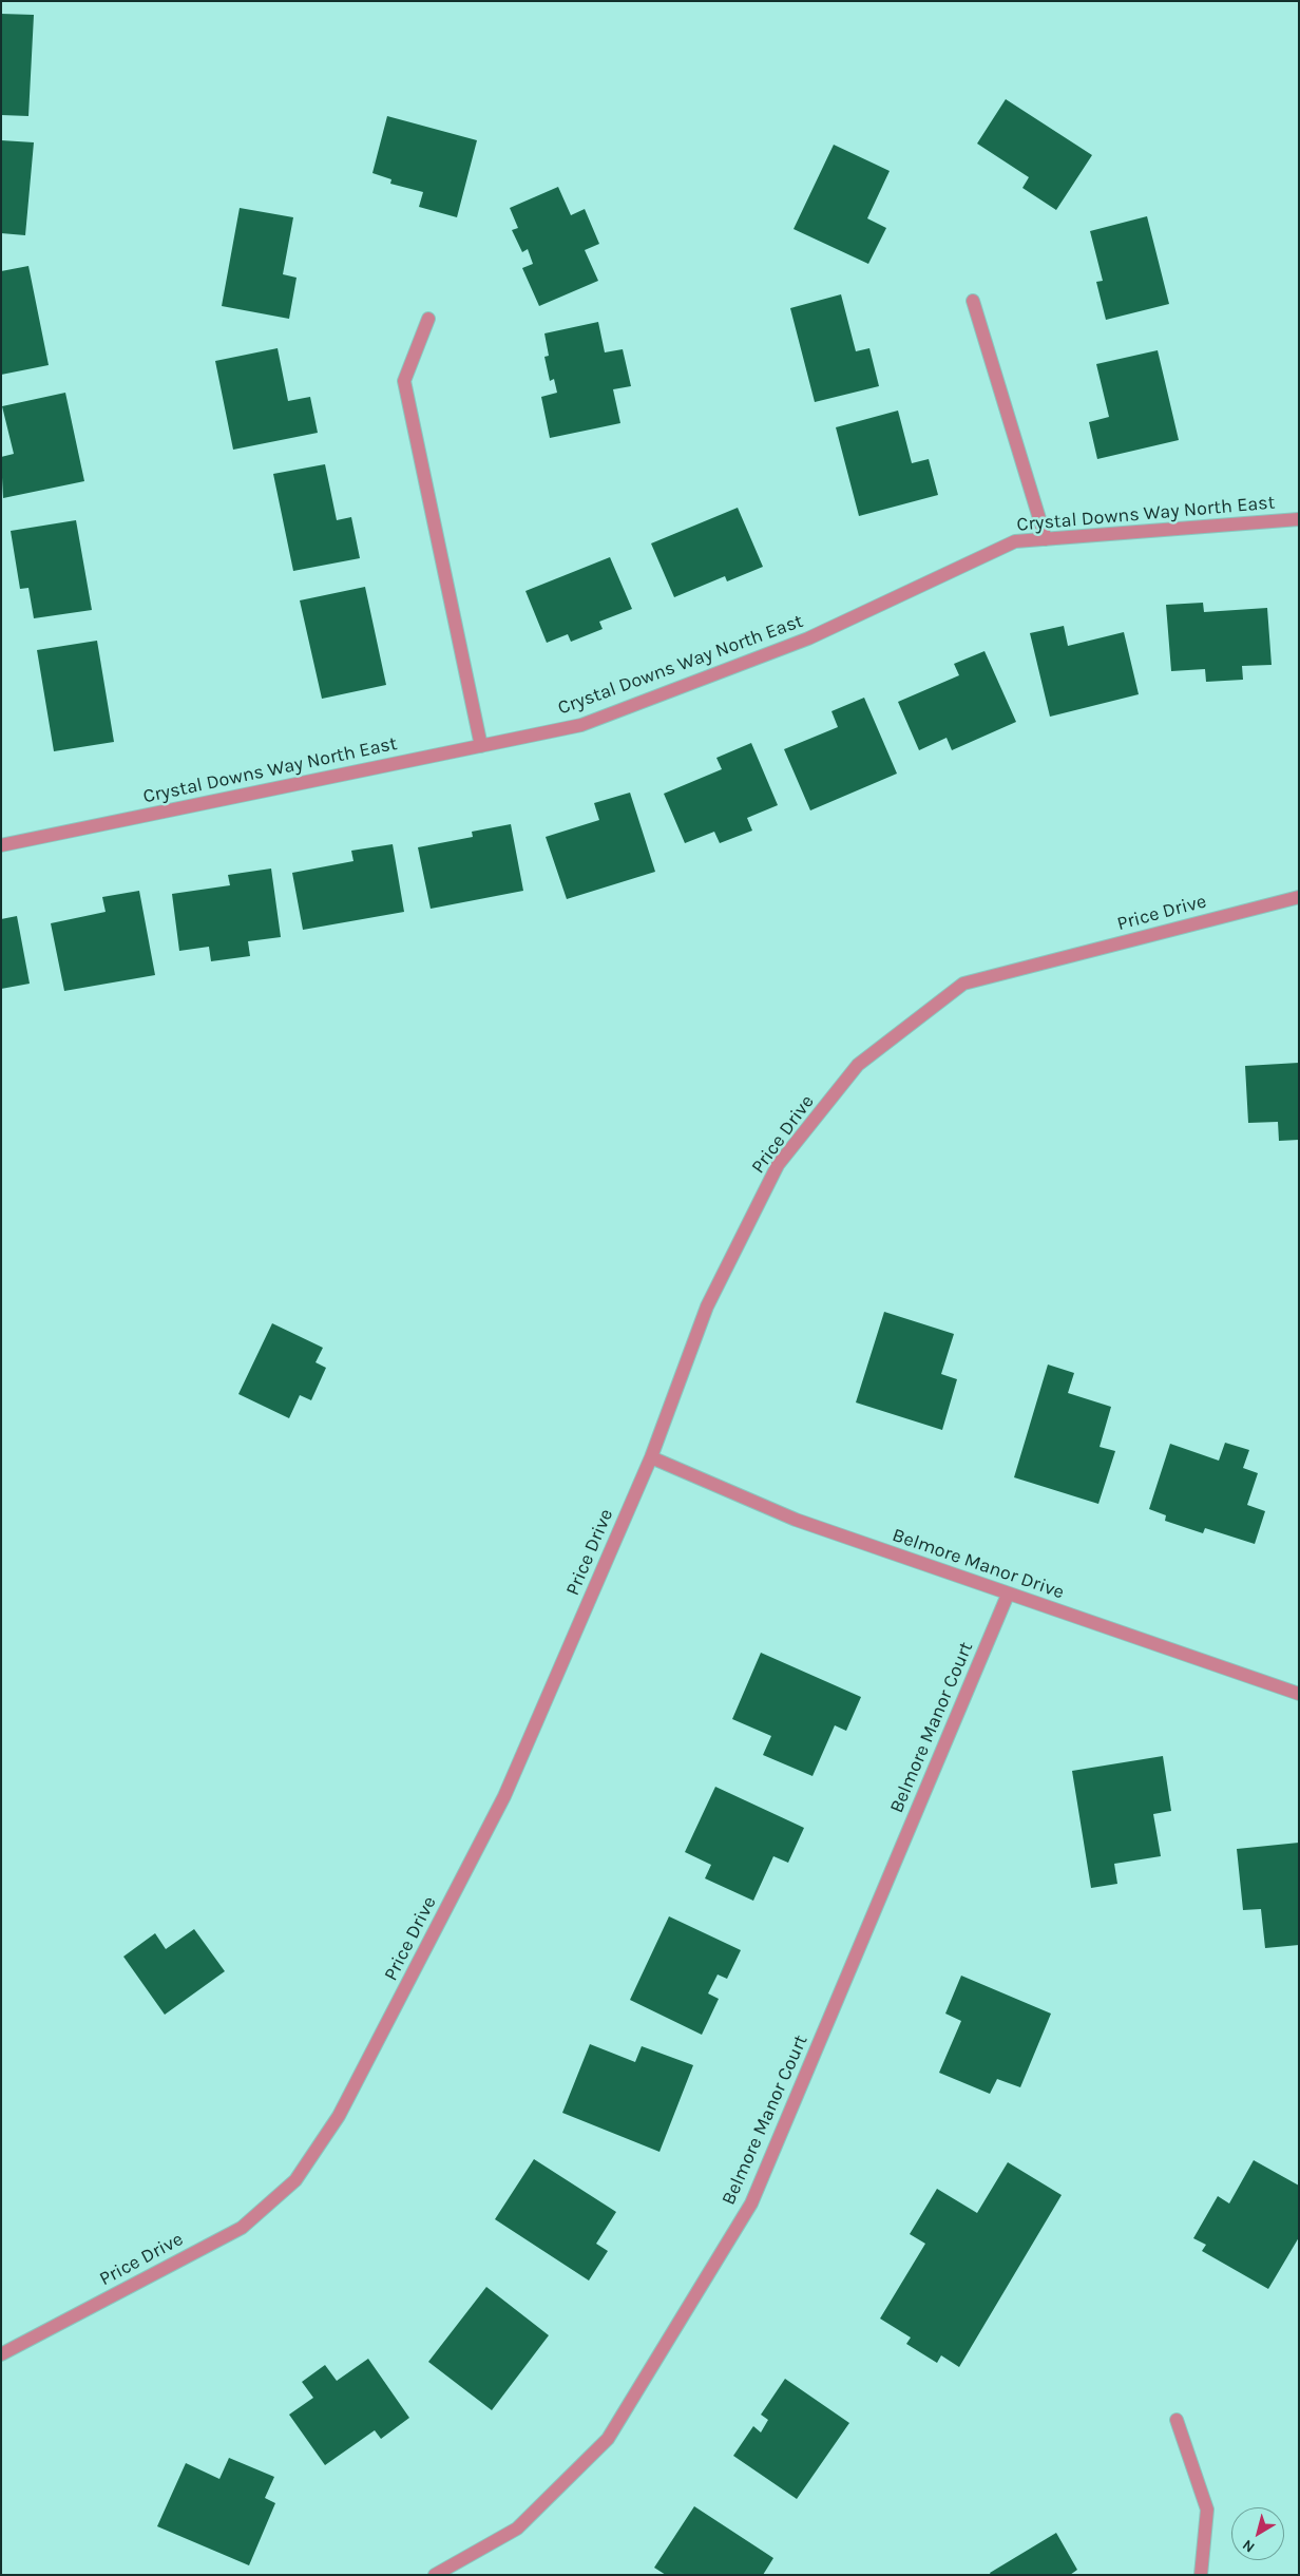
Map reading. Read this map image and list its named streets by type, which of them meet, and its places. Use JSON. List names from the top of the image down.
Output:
{
  "streets": {
    "street": [
      "Crystal Downs Way North East",
      "Price Drive",
      "Belmore Manor Drive",
      "Belmore Manor Court"
    ]
  },
  "crossings": [
    ["Price Drive", "Belmore Manor Drive"],
    ["Belmore Manor Drive", "Belmore Manor Court"]
  ],
  "north": "bottom left"
}
